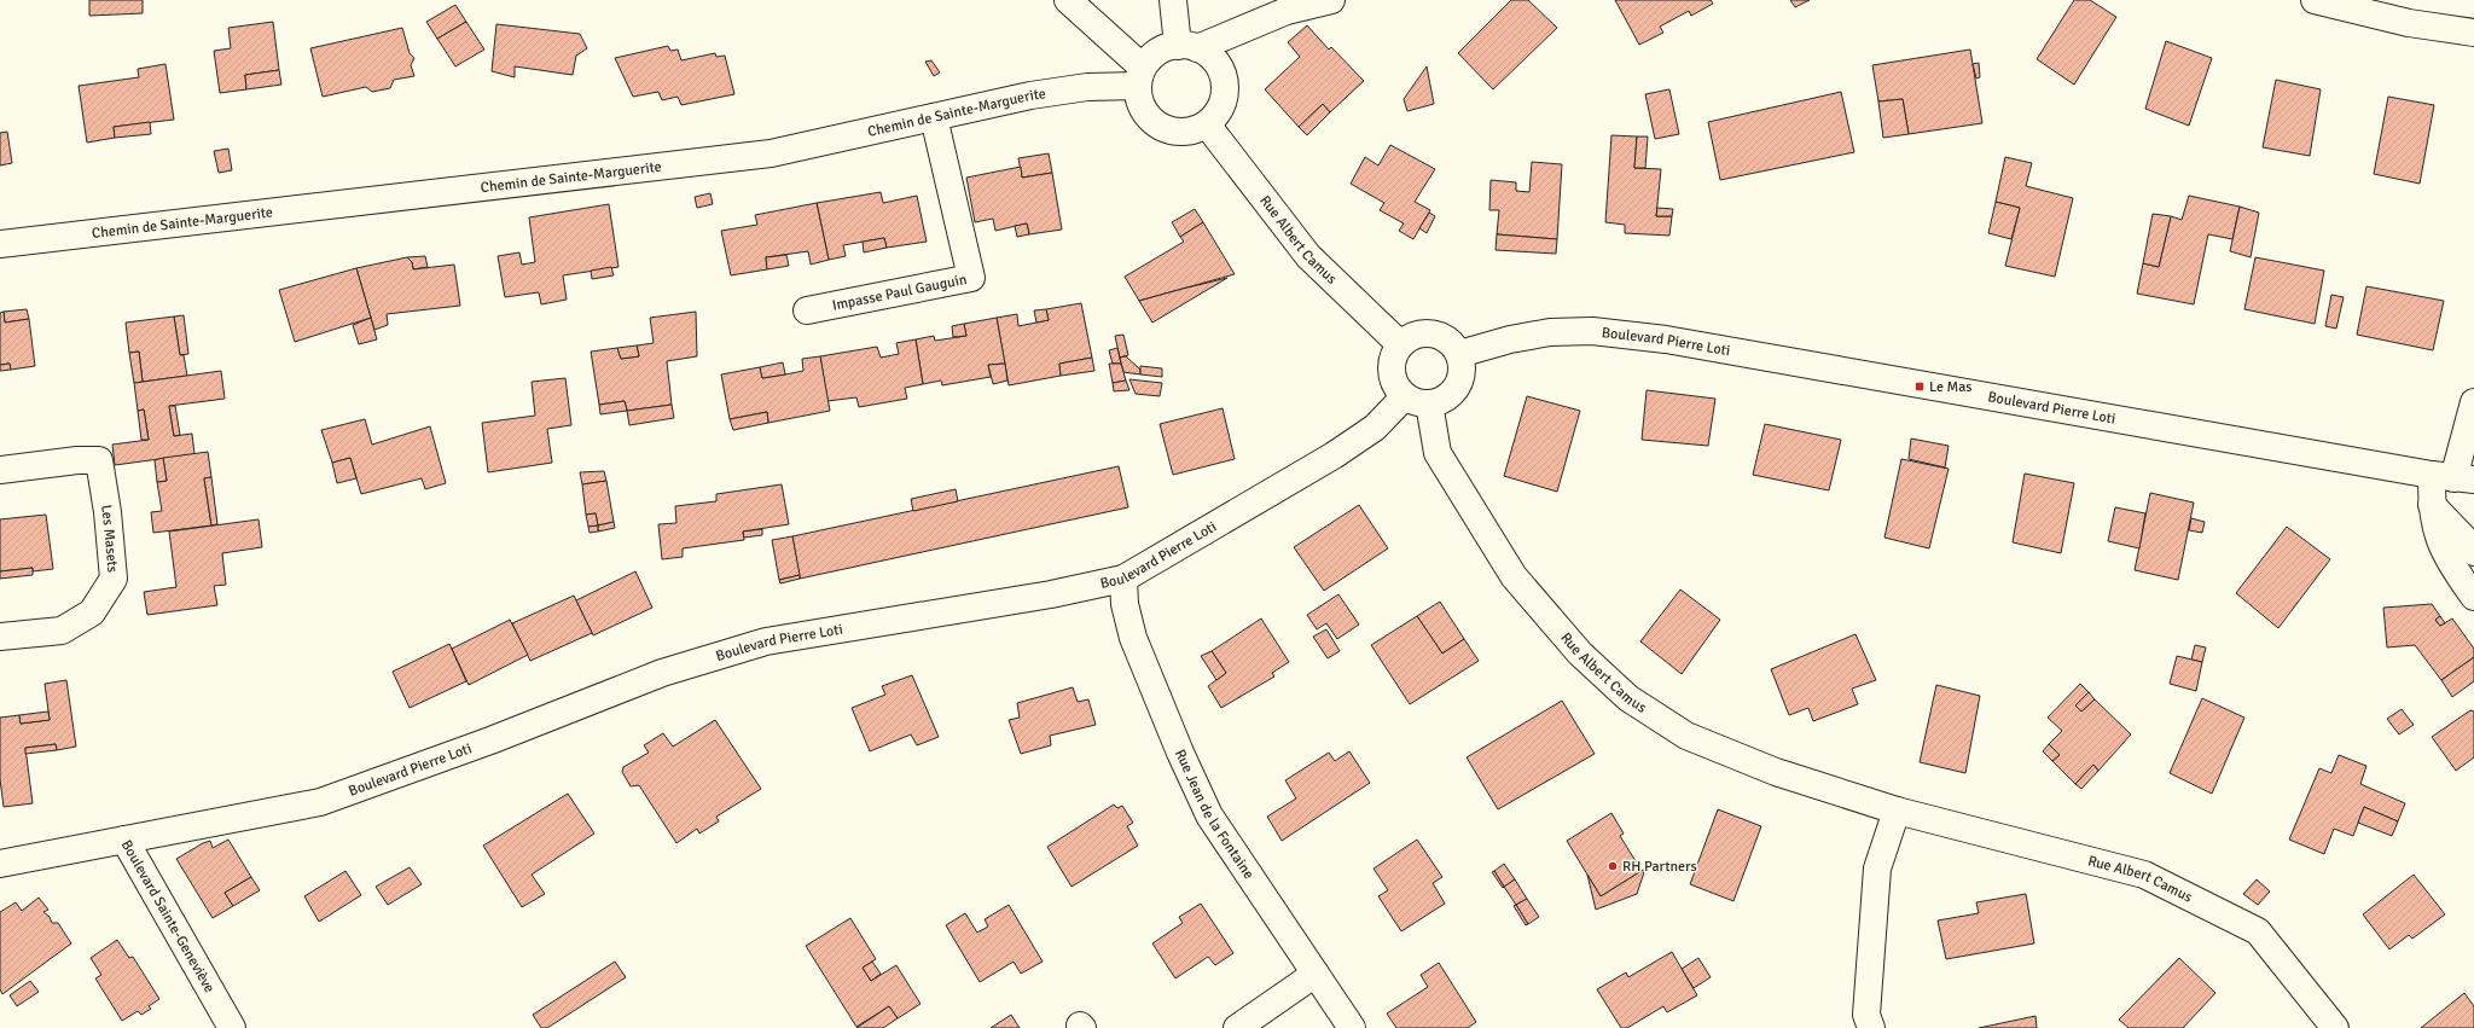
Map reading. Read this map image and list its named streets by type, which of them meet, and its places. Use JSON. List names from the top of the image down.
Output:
{
  "streets": {
    "street": [
      "Chemin de Sainte-Marguerite",
      "Rue Albert Camus",
      "Impasse Paul Gauguin",
      "Boulevard Pierre Loti",
      "Les Masets",
      "Rue Jean de la Fontaine",
      "Boulevard Sainte-Geneviève"
    ]
  },
  "crossings": [
    ["Chemin de Sainte-Marguerite", "Rue Albert Camus"],
    ["Chemin de Sainte-Marguerite", "Impasse Paul Gauguin"],
    ["Rue Albert Camus", "Boulevard Pierre Loti"],
    ["Boulevard Pierre Loti", "Rue Jean de la Fontaine"],
    ["Boulevard Pierre Loti", "Boulevard Sainte-Geneviève"]
  ],
  "places": {
    "transit": ["Le Mas"],
    "other": ["RH Partners"]
  }
}
